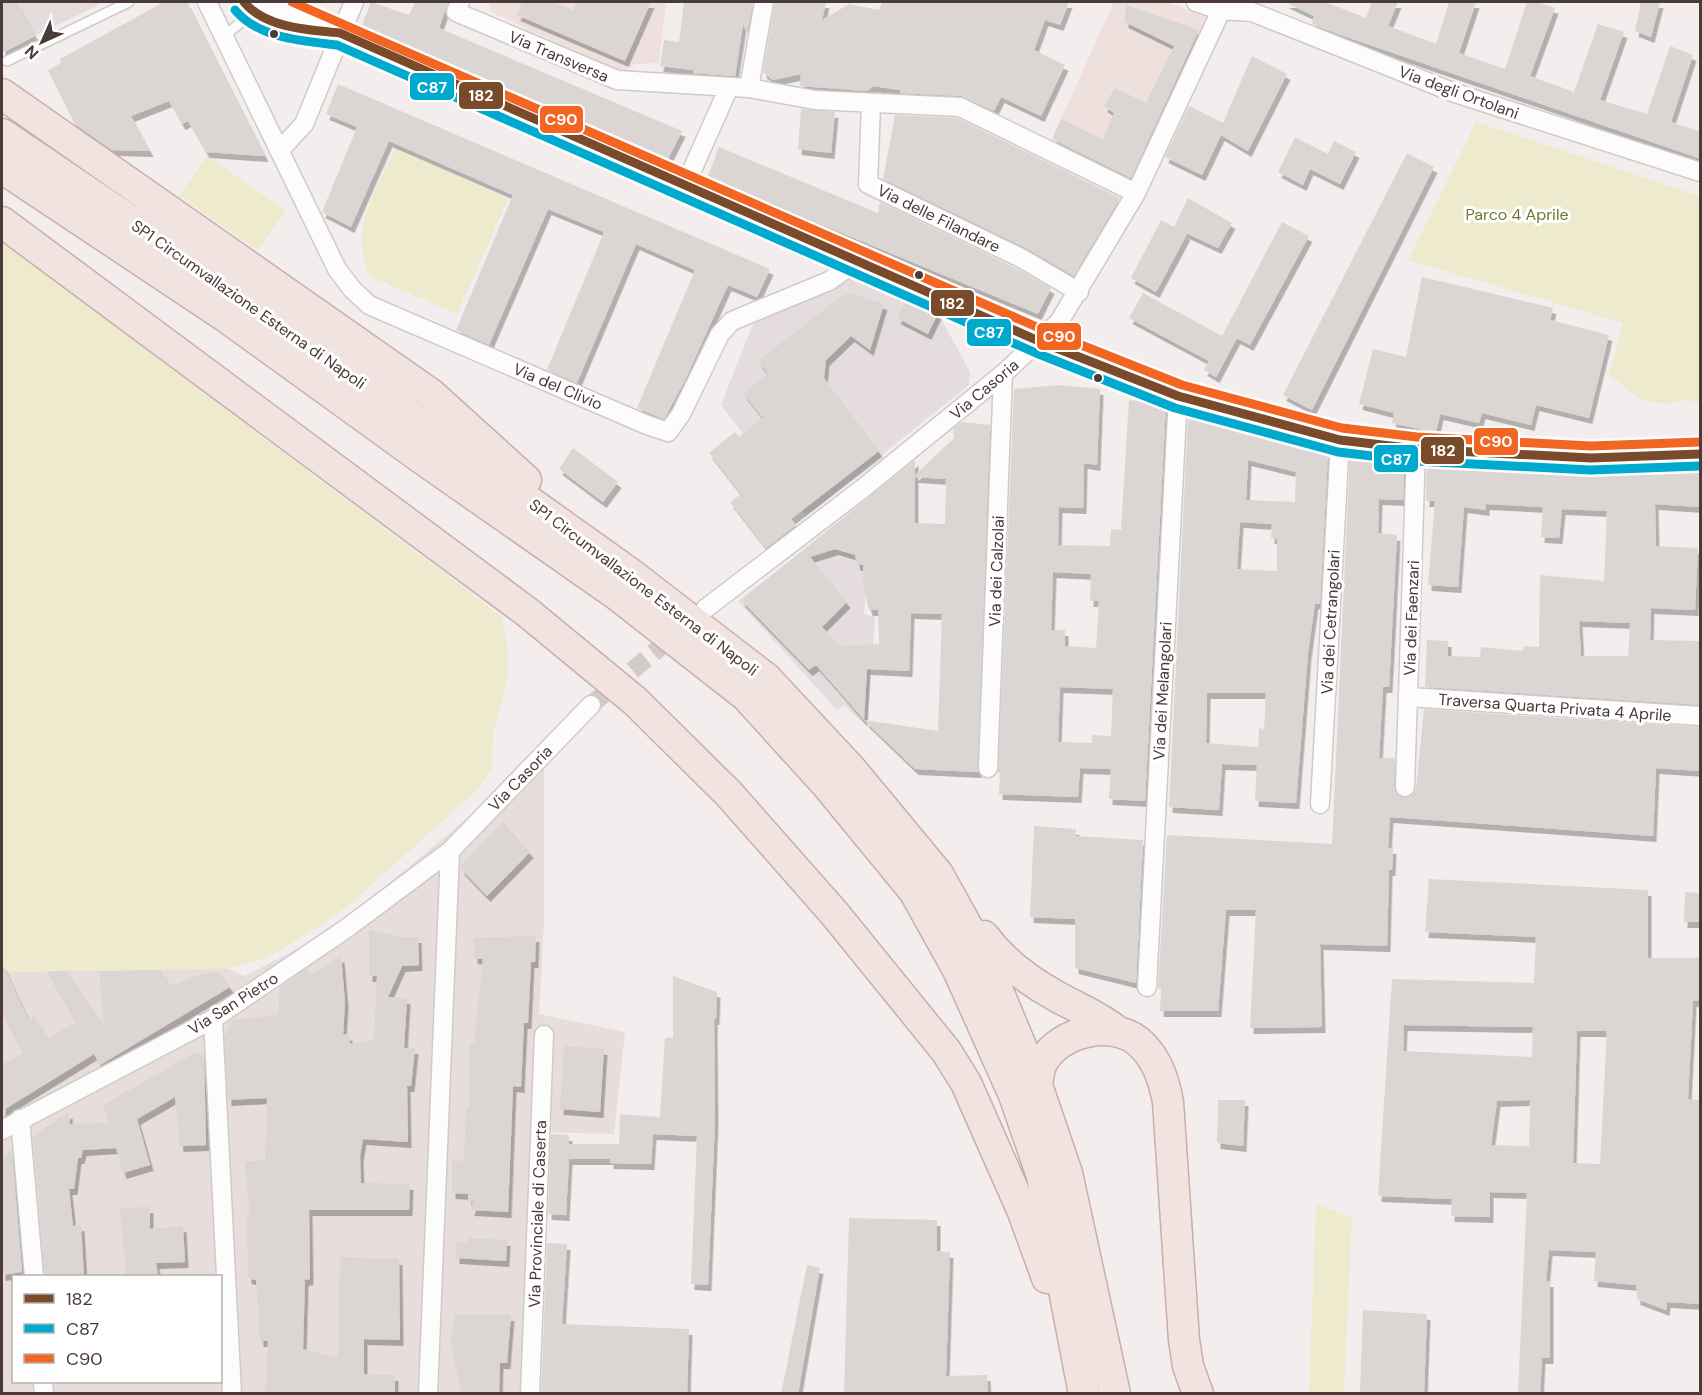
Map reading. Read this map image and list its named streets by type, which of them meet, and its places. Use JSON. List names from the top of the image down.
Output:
{
  "streets": {
    "highway": ["SP1 Circumvallazione Esterna di Napoli"],
    "street": [
      "Via Transversa",
      "Via degli Ortolani",
      "Via delle Filandare",
      "Via del Clivio",
      "Via Casoria",
      "Via dei Calzolai",
      "Via dei Faenzari",
      "Via dei Cetrangolari",
      "Via dei Melangolari",
      "Traversa Quarta Privata 4 Aprile",
      "Via San Pietro",
      "Via Provinciale di Caserta"
    ]
  },
  "crossings": [
    ["Via degli Ortolani", "Via Casoria"],
    ["Via delle Filandare", "Via Casoria"],
    ["Via Casoria", "Via dei Calzolai"],
    ["Via Casoria", "Via San Pietro"],
    ["Via dei Faenzari", "Traversa Quarta Privata 4 Aprile"]
  ],
  "parks": ["Parco 4 Aprile"],
  "lines": ["transit line 182", "transit line C90", "transit line C87"],
  "legend": ["182", "C87", "C90"],
  "north": "bottom left"
}
